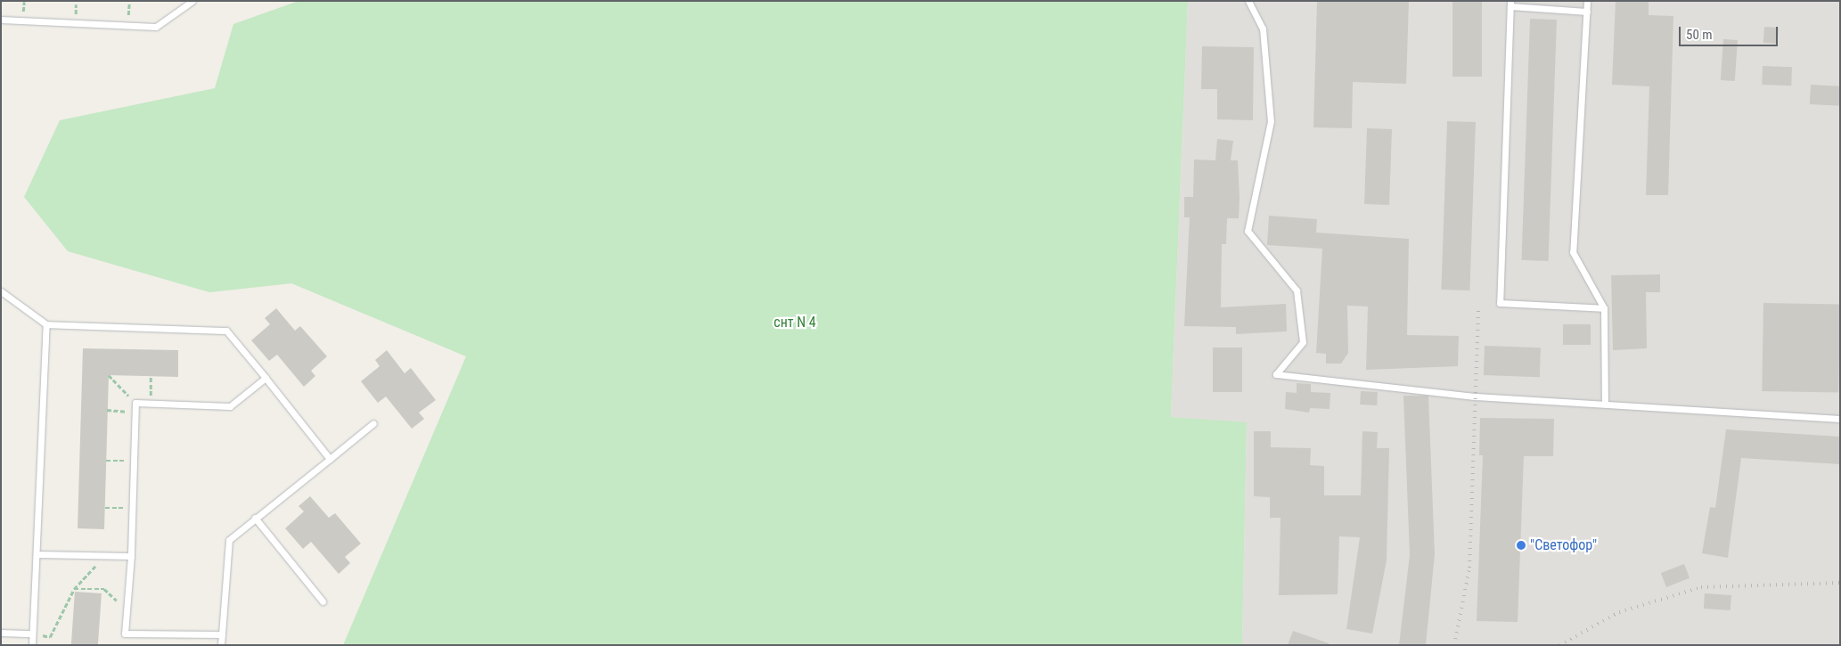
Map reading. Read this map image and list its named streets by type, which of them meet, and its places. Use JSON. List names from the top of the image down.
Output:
{
  "parks": ["снт N 4"],
  "places": ["\"Светофор\""],
  "scale_bar": "50 m"
}
